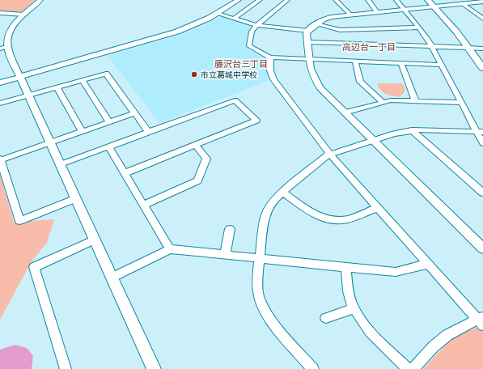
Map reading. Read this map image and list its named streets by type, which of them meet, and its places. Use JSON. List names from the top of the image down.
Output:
{
  "districts": ["高辺台一丁目", "藤沢台三丁目"],
  "places": ["市立葛城中学校"]
}
